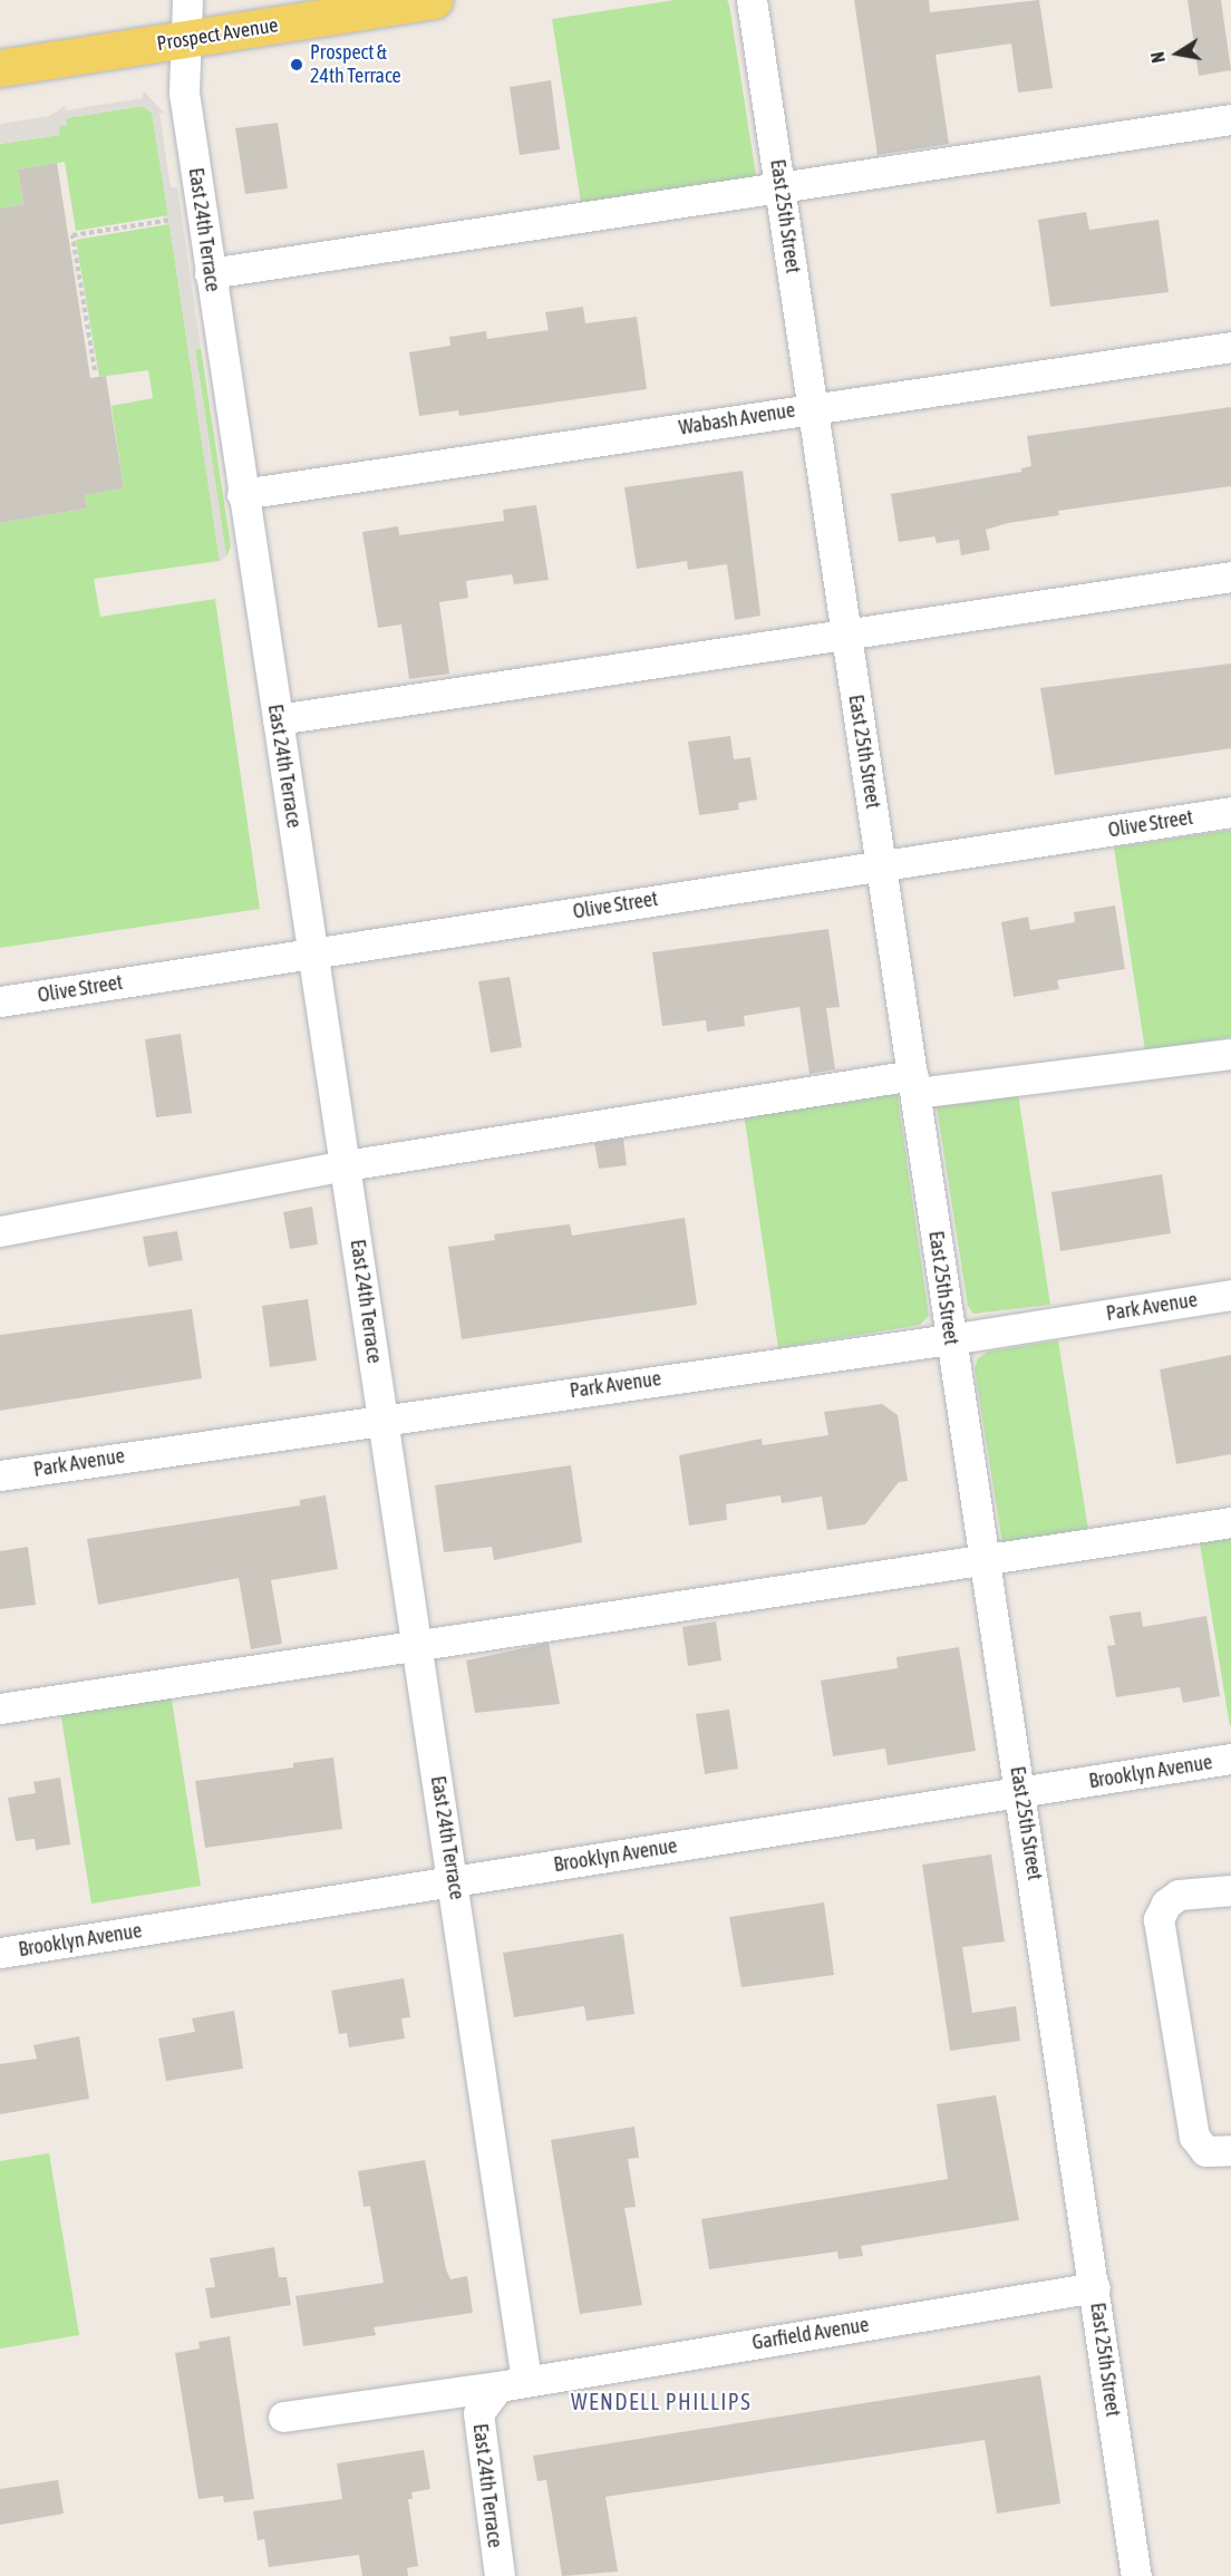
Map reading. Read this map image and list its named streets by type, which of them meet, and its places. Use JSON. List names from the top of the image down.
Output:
{
  "streets": {
    "main road": ["Prospect Avenue"],
    "street": [
      "East 25th Street",
      "East 24th Terrace",
      "Wabash Avenue",
      "Olive Street",
      "Park Avenue",
      "Brooklyn Avenue",
      "Garfield Avenue"
    ]
  },
  "crossings": [
    ["Prospect Avenue", "East 24th Terrace"],
    ["East 25th Street", "Wabash Avenue"],
    ["East 25th Street", "Olive Street"],
    ["East 25th Street", "Park Avenue"],
    ["East 25th Street", "Brooklyn Avenue"],
    ["East 25th Street", "Garfield Avenue"],
    ["East 24th Terrace", "Wabash Avenue"],
    ["East 24th Terrace", "Olive Street"],
    ["East 24th Terrace", "Park Avenue"],
    ["East 24th Terrace", "Brooklyn Avenue"],
    ["East 24th Terrace", "Garfield Avenue"]
  ],
  "districts": ["WENDELL PHILLIPS"],
  "places": ["Prospect & 24th Terrace"],
  "north": "left"
}
